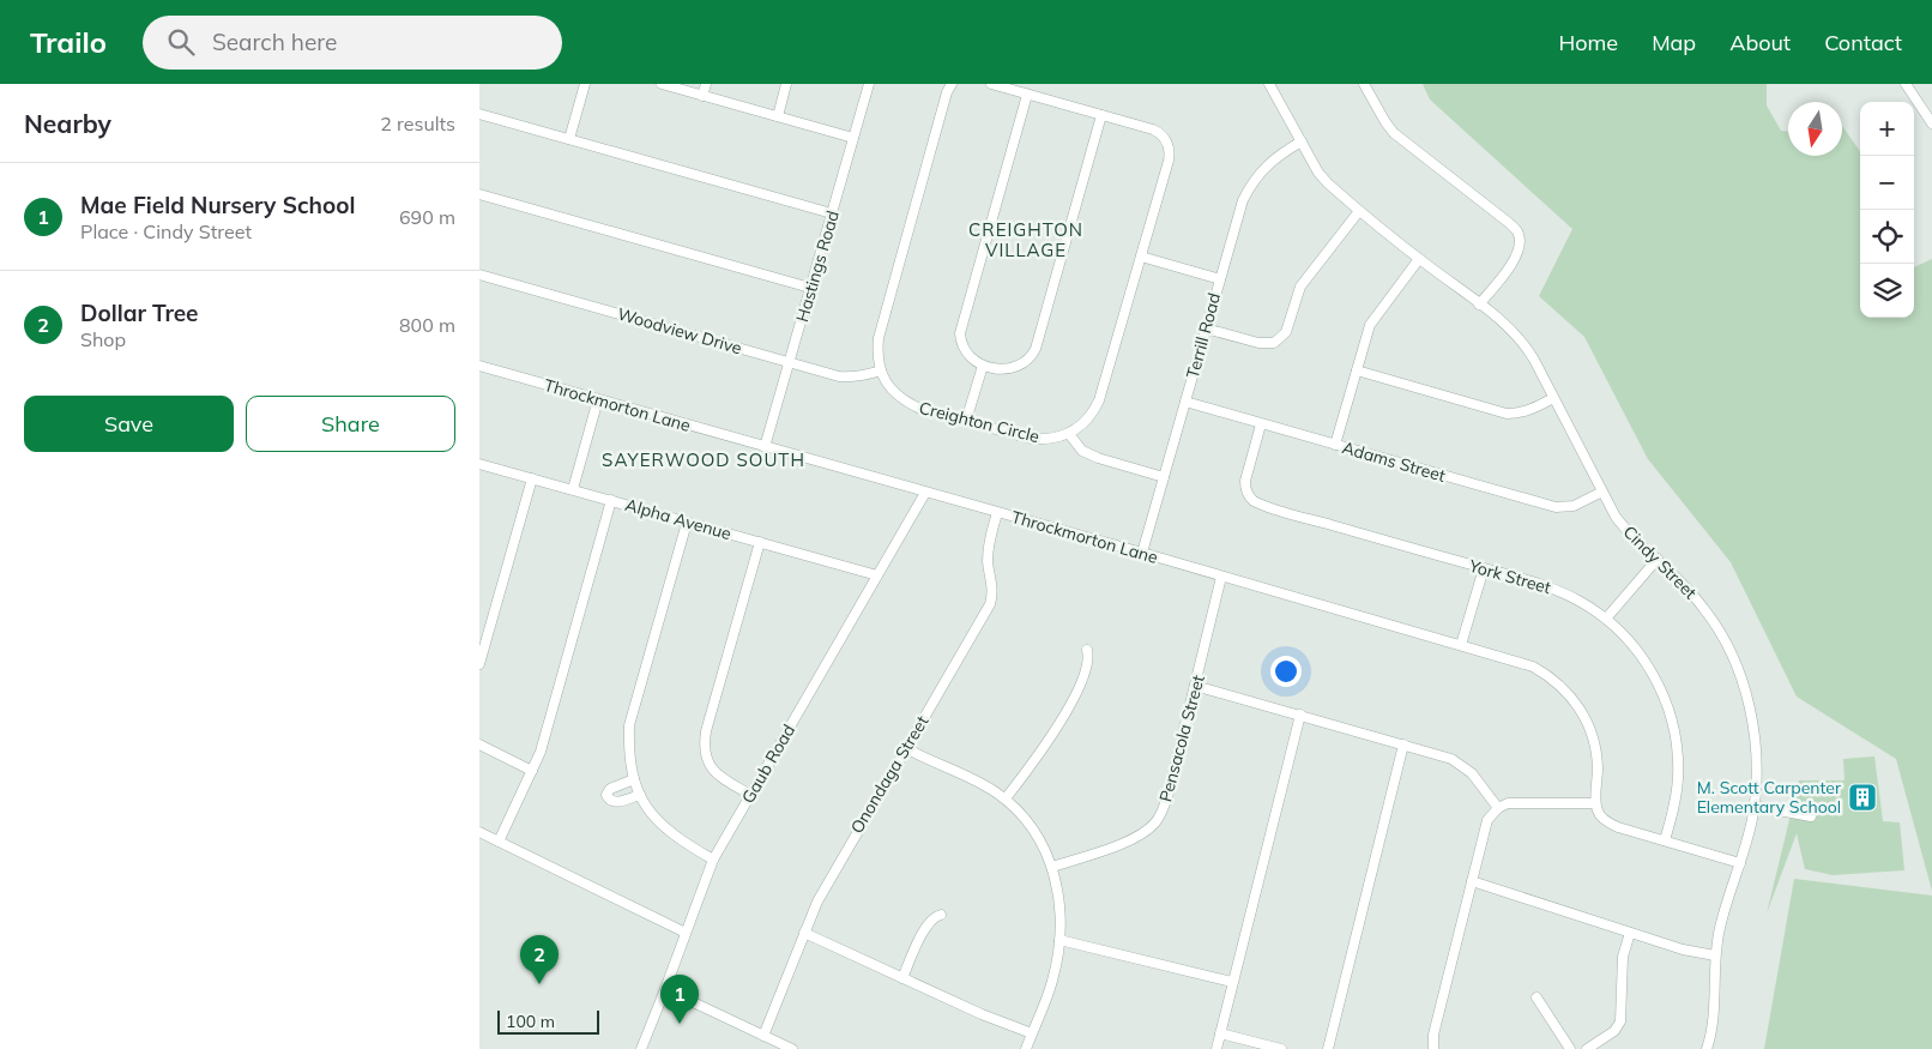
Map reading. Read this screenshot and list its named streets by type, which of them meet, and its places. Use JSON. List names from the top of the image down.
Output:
{
  "streets": {
    "street": [
      "Hastings Road",
      "Woodview Drive",
      "Terrill Road",
      "Throckmorton Lane",
      "Creighton Circle",
      "Adams Street",
      "Alpha Avenue",
      "Cindy Street",
      "York Street",
      "Pensacola Street",
      "Gaub Road",
      "Onondaga Street"
    ]
  },
  "crossings": [
    ["Hastings Road", "Woodview Drive"],
    ["Hastings Road", "Throckmorton Lane"],
    ["Woodview Drive", "Creighton Circle"],
    ["Terrill Road", "Throckmorton Lane"],
    ["Terrill Road", "Adams Street"],
    ["Terrill Road", "Cindy Street"],
    ["Throckmorton Lane", "Pensacola Street"],
    ["Throckmorton Lane", "Gaub Road"],
    ["Throckmorton Lane", "Onondaga Street"],
    ["Adams Street", "Cindy Street"],
    ["Adams Street", "York Street"],
    ["Alpha Avenue", "Gaub Road"]
  ],
  "districts": ["CREIGHTON VILLAGE", "SAYERWOOD SOUTH"],
  "places": {
    "building": ["M. Scott Carpenter Elementary School"]
  },
  "scale_bar": "100 m",
  "north": "bottom",
  "page": {
    "header": "Trailo",
    "search": "Search here",
    "nav": [
      "Home",
      "Map",
      "About",
      "Contact"
    ],
    "heading": ["Nearby", "2 results"],
    "map_buttons": ["+", "−"],
    "list": [
      {
        "mark": "1",
        "name": "Mae Field Nursery School",
        "note": "Place · Cindy Street",
        "value": "690 m"
      },
      {
        "mark": "2",
        "name": "Dollar Tree",
        "note": "Shop",
        "value": "800 m"
      }
    ],
    "buttons": ["Save", "Share"],
    "pins": ["2", "1"],
    "scale": "100 m"
  }
}
